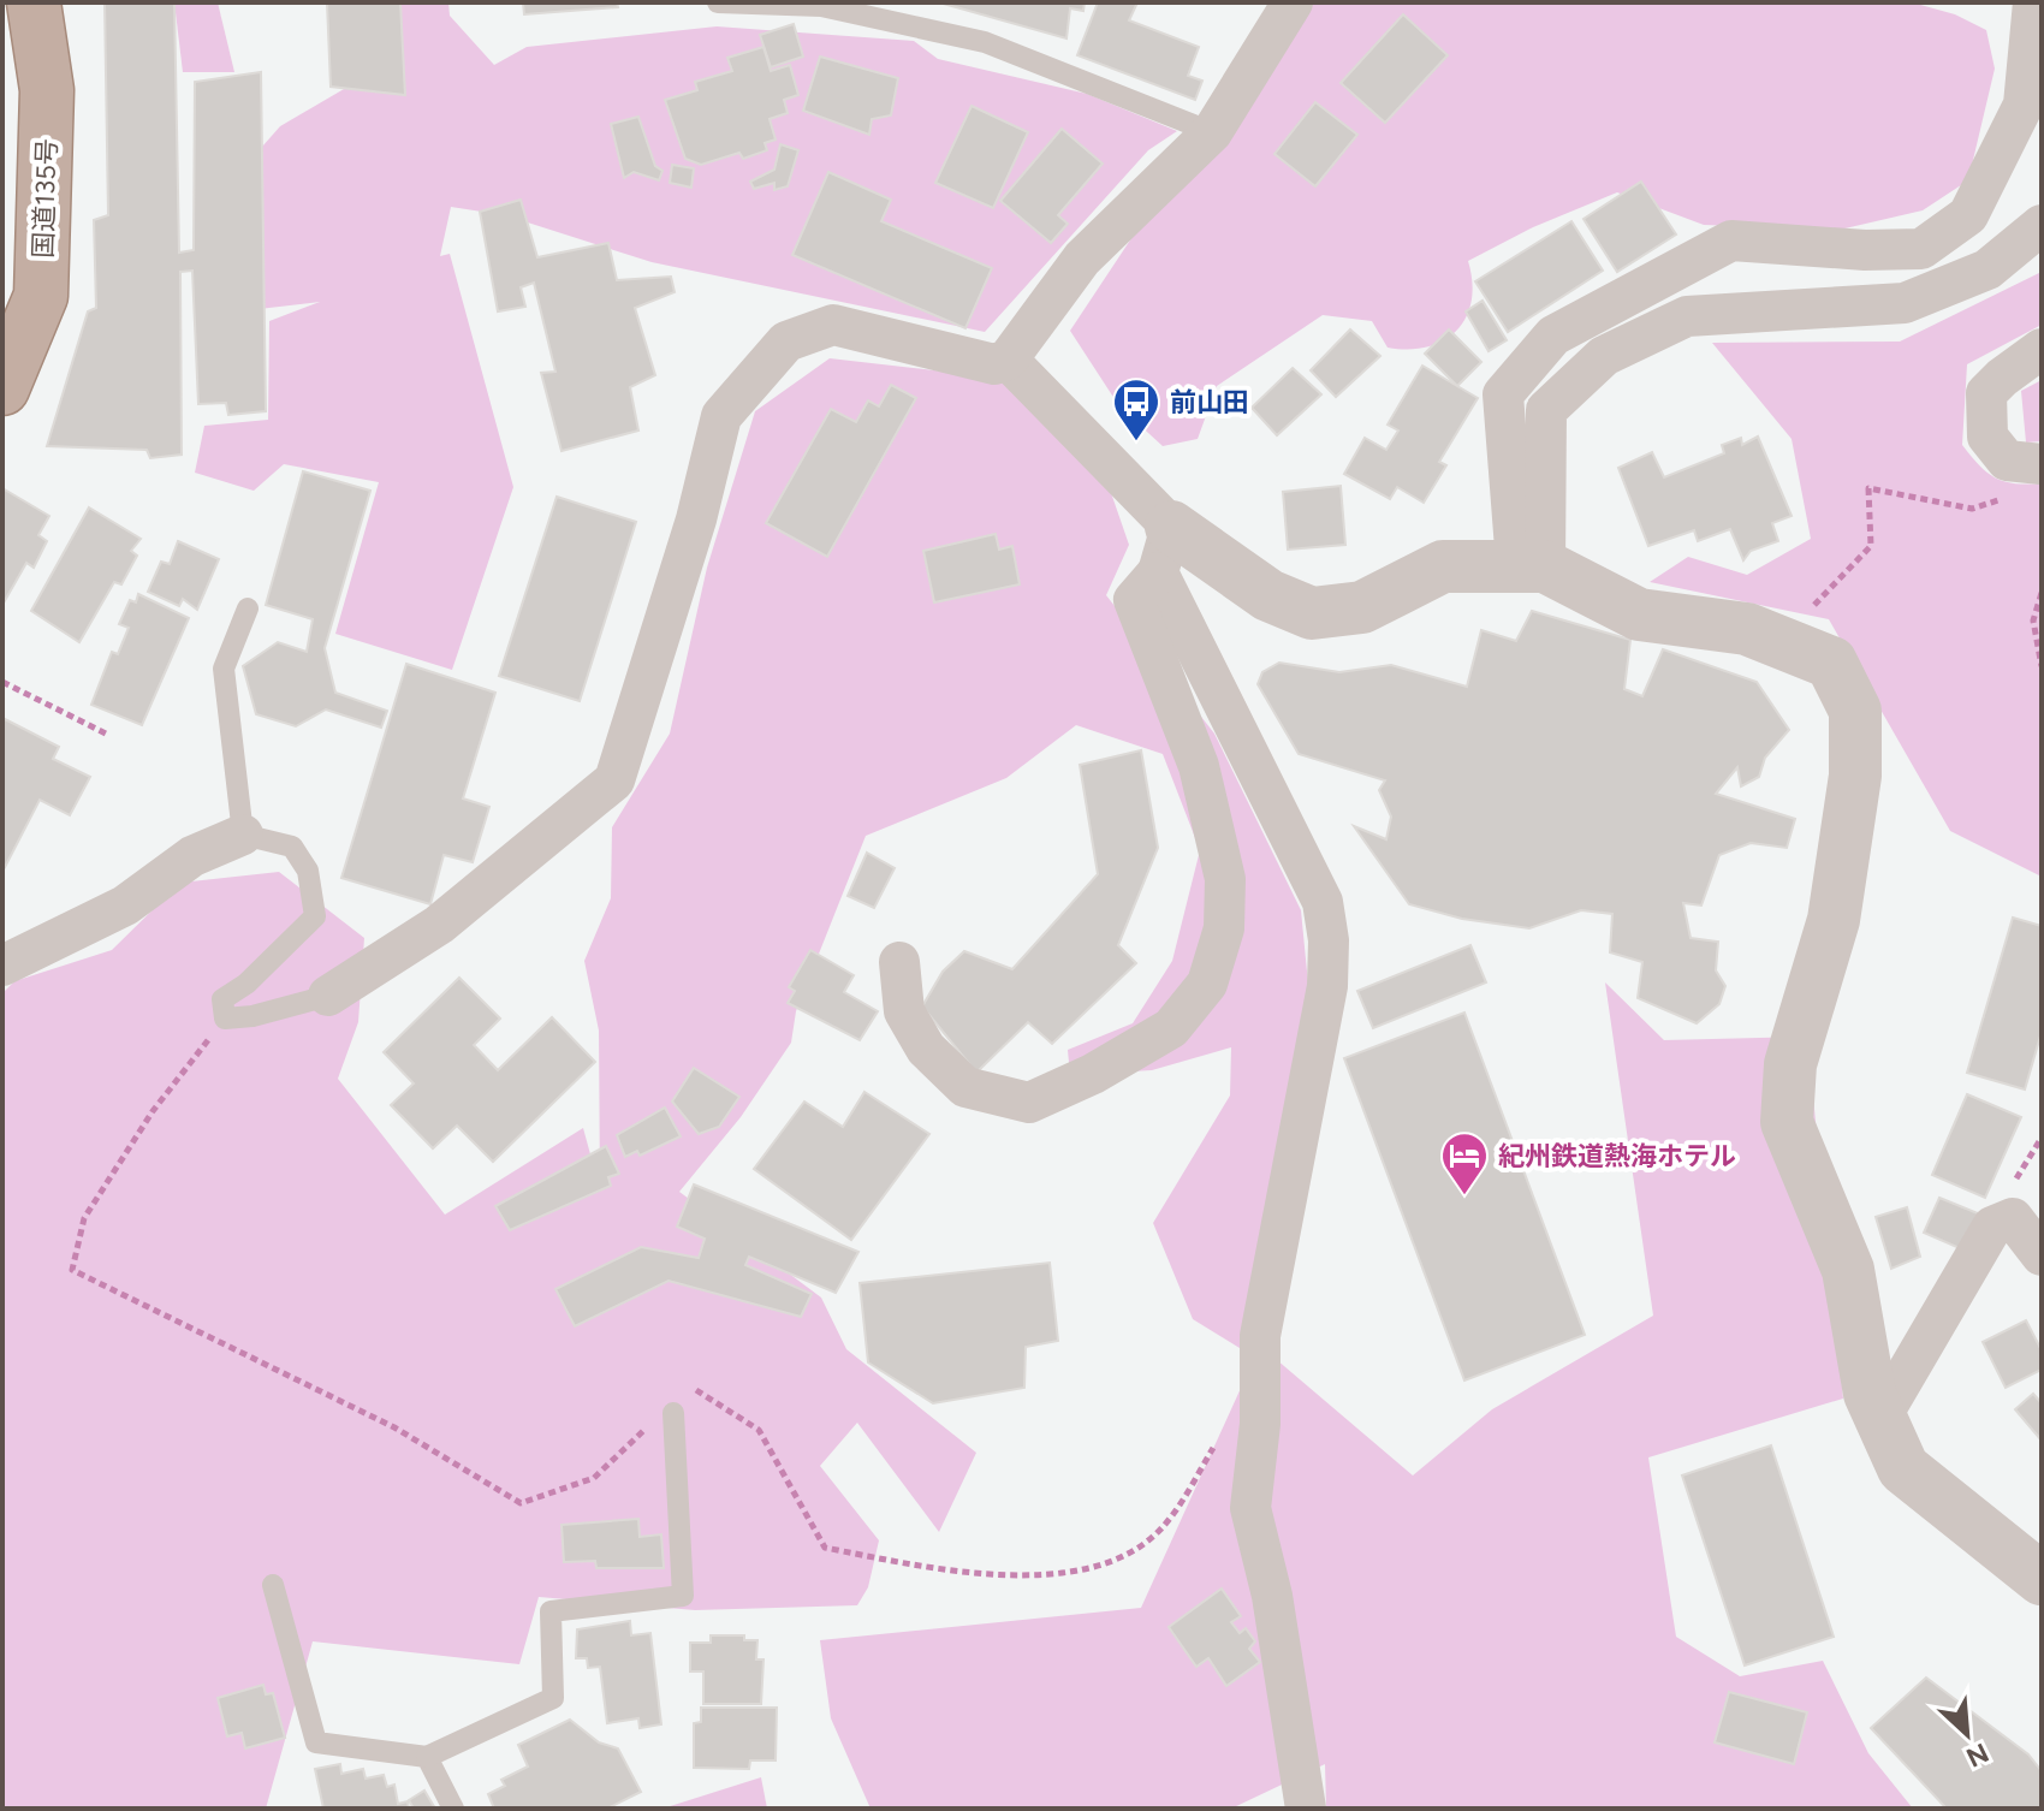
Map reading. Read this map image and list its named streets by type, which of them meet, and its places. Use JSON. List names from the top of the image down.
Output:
{
  "streets": {
    "highway": ["国道135号"]
  },
  "places": {
    "bus stop": ["前山田"],
    "hotel": ["紀州鉄道熱海ホテル"]
  },
  "north": "bottom right"
}
